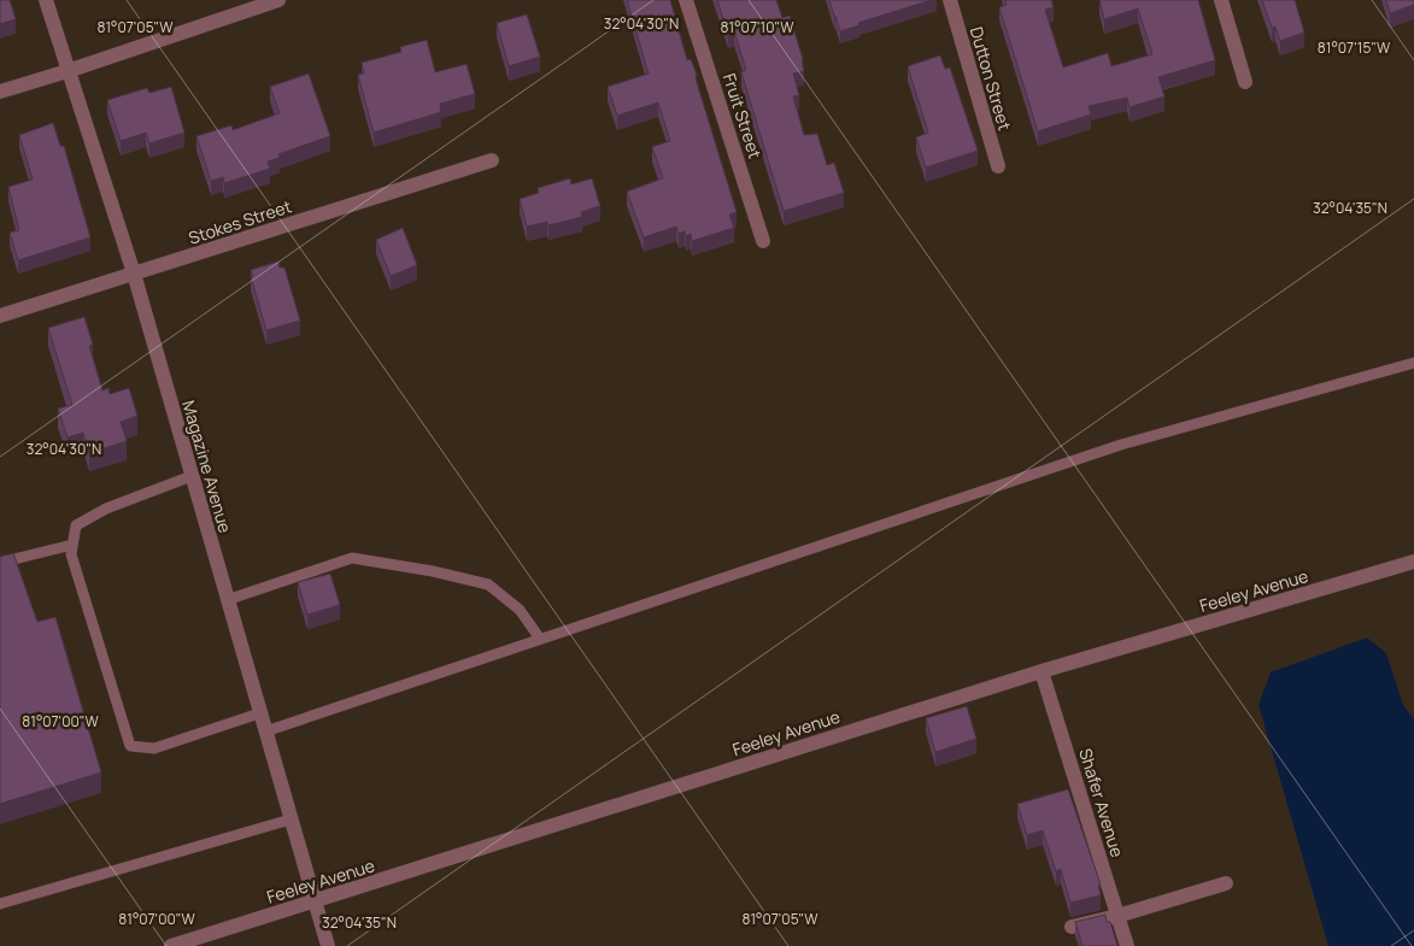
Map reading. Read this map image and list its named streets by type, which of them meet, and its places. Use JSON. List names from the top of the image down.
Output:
{
  "streets": {
    "street": [
      "Dutton Street",
      "Fruit Street",
      "Stokes Street",
      "Magazine Avenue",
      "Feeley Avenue",
      "Shafer Avenue"
    ]
  },
  "crossings": [
    ["Stokes Street", "Magazine Avenue"],
    ["Magazine Avenue", "Feeley Avenue"],
    ["Feeley Avenue", "Shafer Avenue"]
  ],
  "coordinates": [
    "32°04'30\"N",
    "81°07'05\"W",
    "81°07'10\"W",
    "81°07'15\"W",
    "32°04'35\"N",
    "81°07'00\"W"
  ]
}
